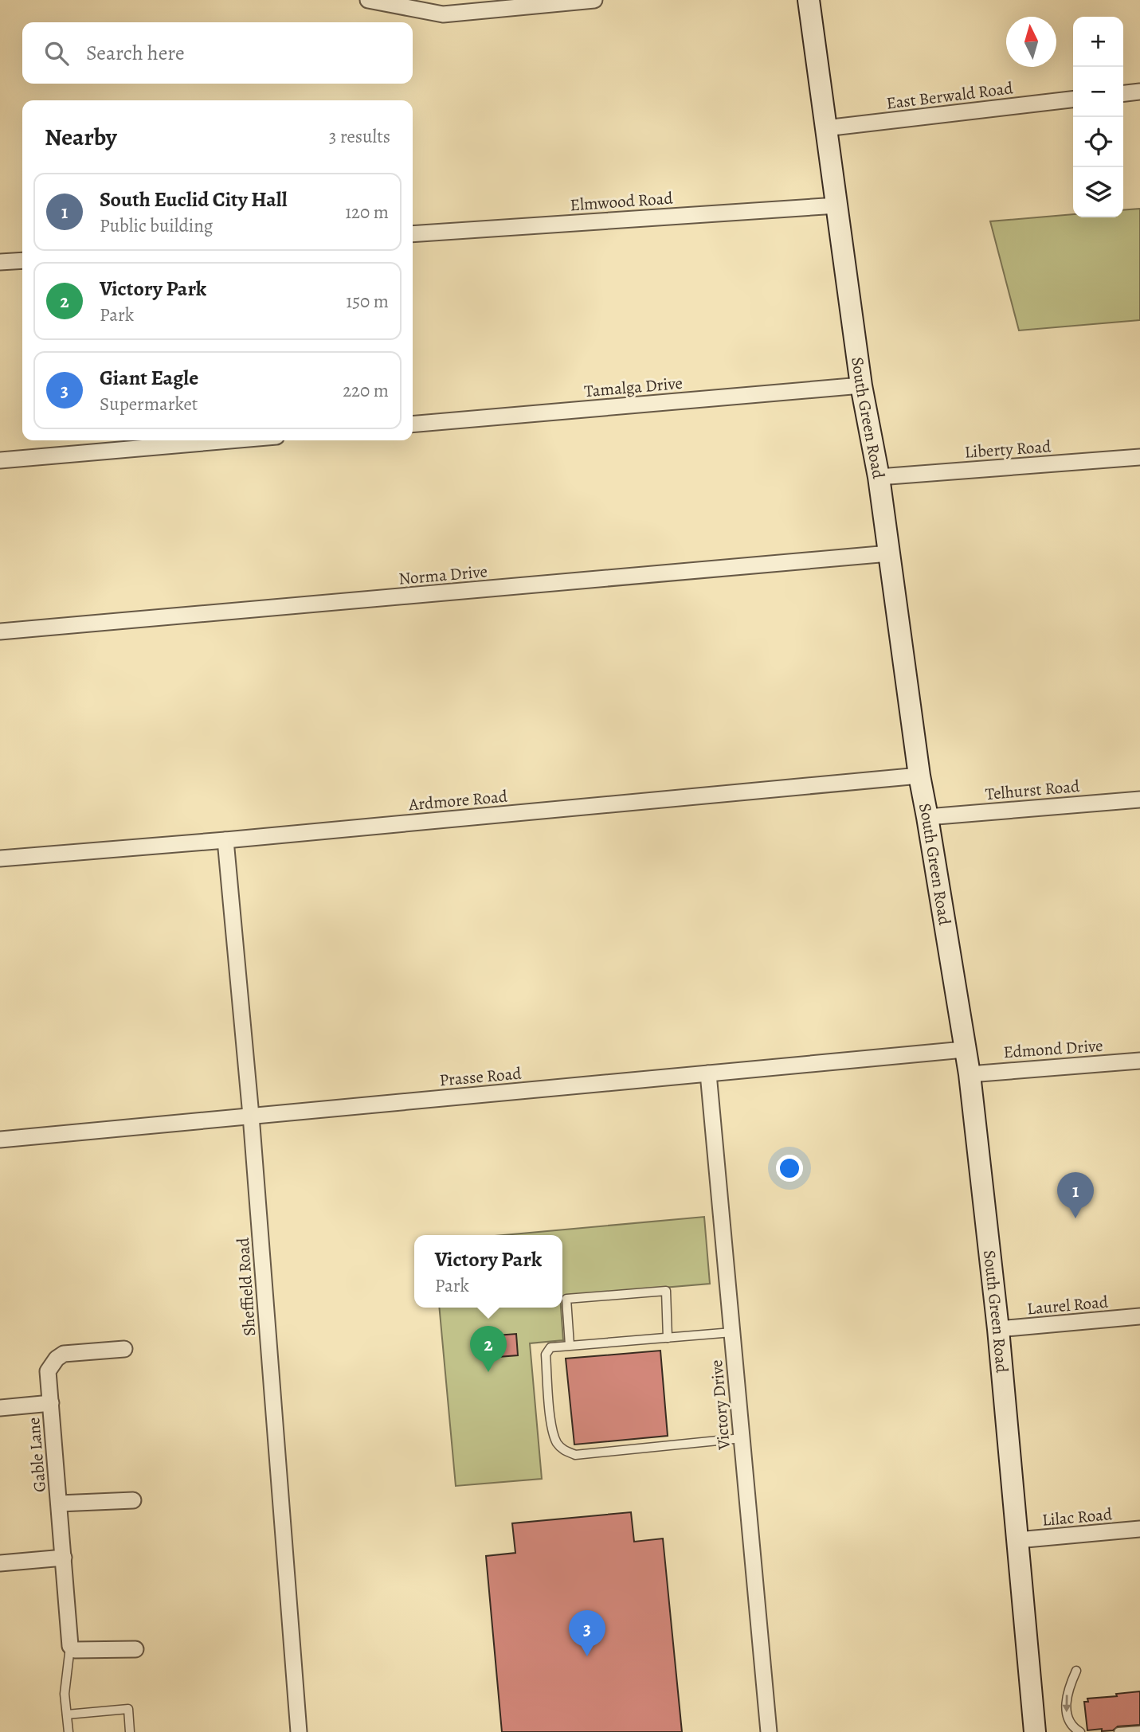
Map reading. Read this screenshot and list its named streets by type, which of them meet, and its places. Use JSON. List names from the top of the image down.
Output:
{
  "streets": {
    "main road": ["South Green Road"],
    "street": [
      "East Berwald Road",
      "Elmwood Road",
      "Tamalga Drive",
      "Liberty Road",
      "Norma Drive",
      "Telhurst Road",
      "Ardmore Road",
      "Edmond Drive",
      "Prasse Road",
      "Sheffield Road",
      "Laurel Road",
      "Victory Drive",
      "Gable Lane",
      "Lilac Road"
    ]
  },
  "crossings": [
    ["East Berwald Road", "South Green Road"],
    ["Elmwood Road", "South Green Road"],
    ["Tamalga Drive", "South Green Road"],
    ["South Green Road", "Liberty Road"],
    ["South Green Road", "Norma Drive"],
    ["South Green Road", "Telhurst Road"],
    ["South Green Road", "Ardmore Road"],
    ["South Green Road", "Edmond Drive"],
    ["South Green Road", "Prasse Road"],
    ["South Green Road", "Laurel Road"],
    ["South Green Road", "Lilac Road"],
    ["Ardmore Road", "Sheffield Road"],
    ["Prasse Road", "Sheffield Road"],
    ["Prasse Road", "Victory Drive"]
  ],
  "north": "top",
  "page": {
    "map_buttons": ["+", "−"],
    "search": "Search here",
    "heading": ["Nearby", "3 results"],
    "list": [
      {
        "mark": "1",
        "name": "South Euclid City Hall",
        "note": "Public building",
        "value": "120 m"
      },
      {
        "mark": "2",
        "name": "Victory Park",
        "note": "Park",
        "value": "150 m"
      },
      {
        "mark": "3",
        "name": "Giant Eagle",
        "note": "Supermarket",
        "value": "220 m"
      }
    ],
    "pins": ["1", "2", "3"],
    "popup": ["Victory Park", "Park"]
  }
}
